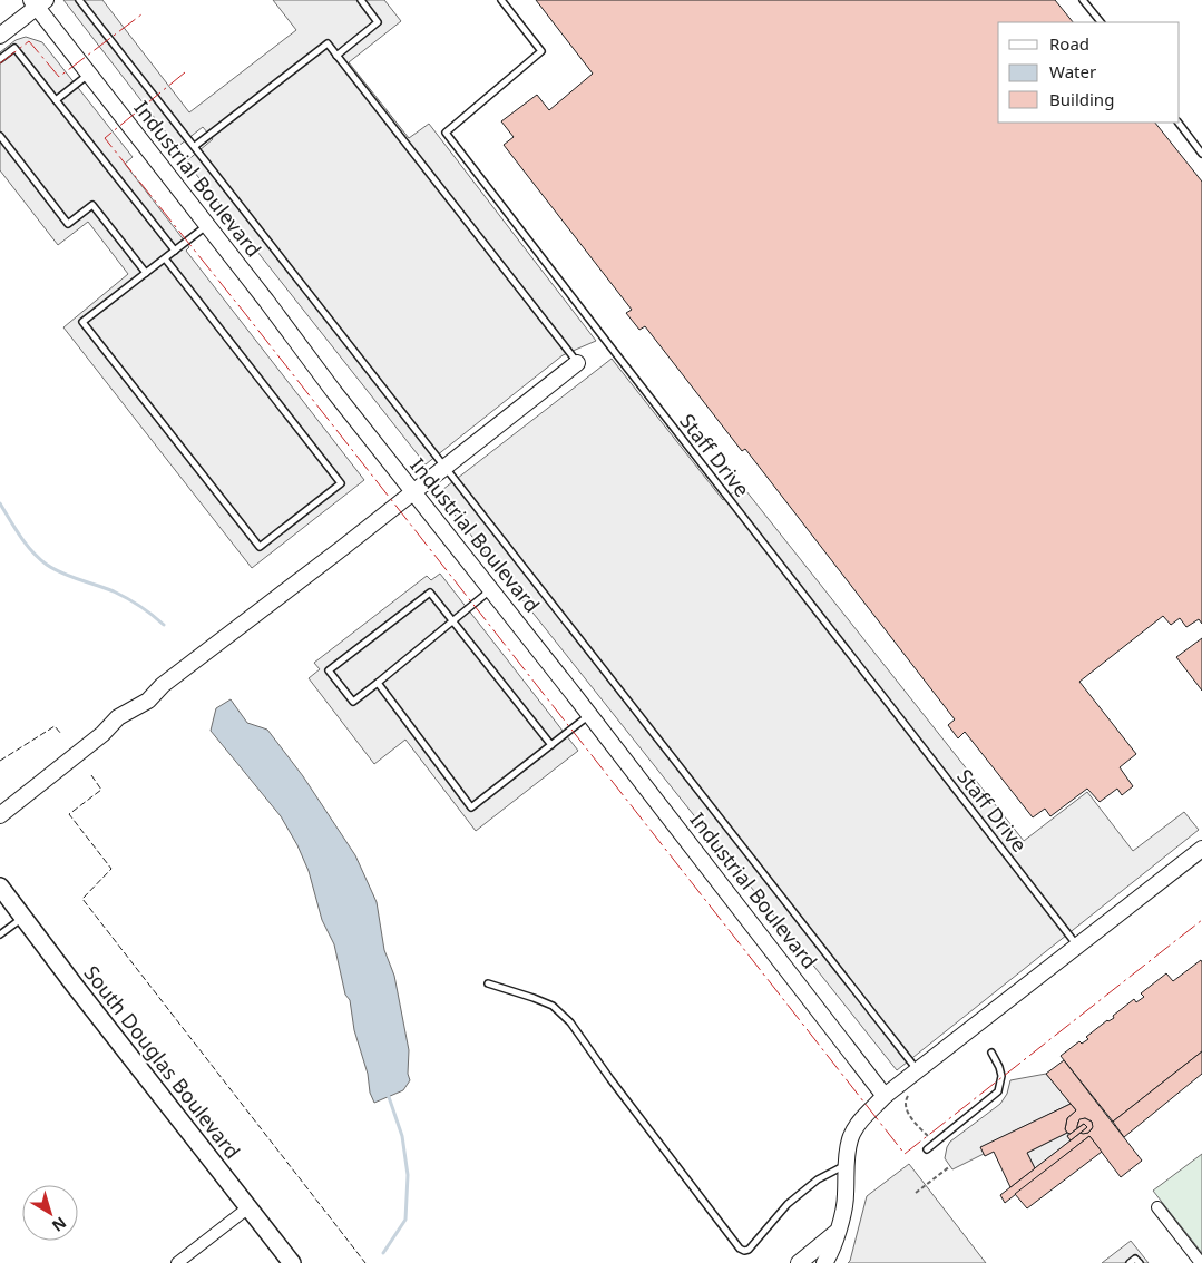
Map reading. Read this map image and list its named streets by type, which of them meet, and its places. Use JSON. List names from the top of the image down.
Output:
{
  "streets": {
    "main road": ["South Douglas Boulevard"],
    "street": ["Industrial Boulevard"],
    "lane": ["Staff Drive"]
  },
  "legend": ["Road", "Water", "Building"],
  "north": "bottom right"
}
